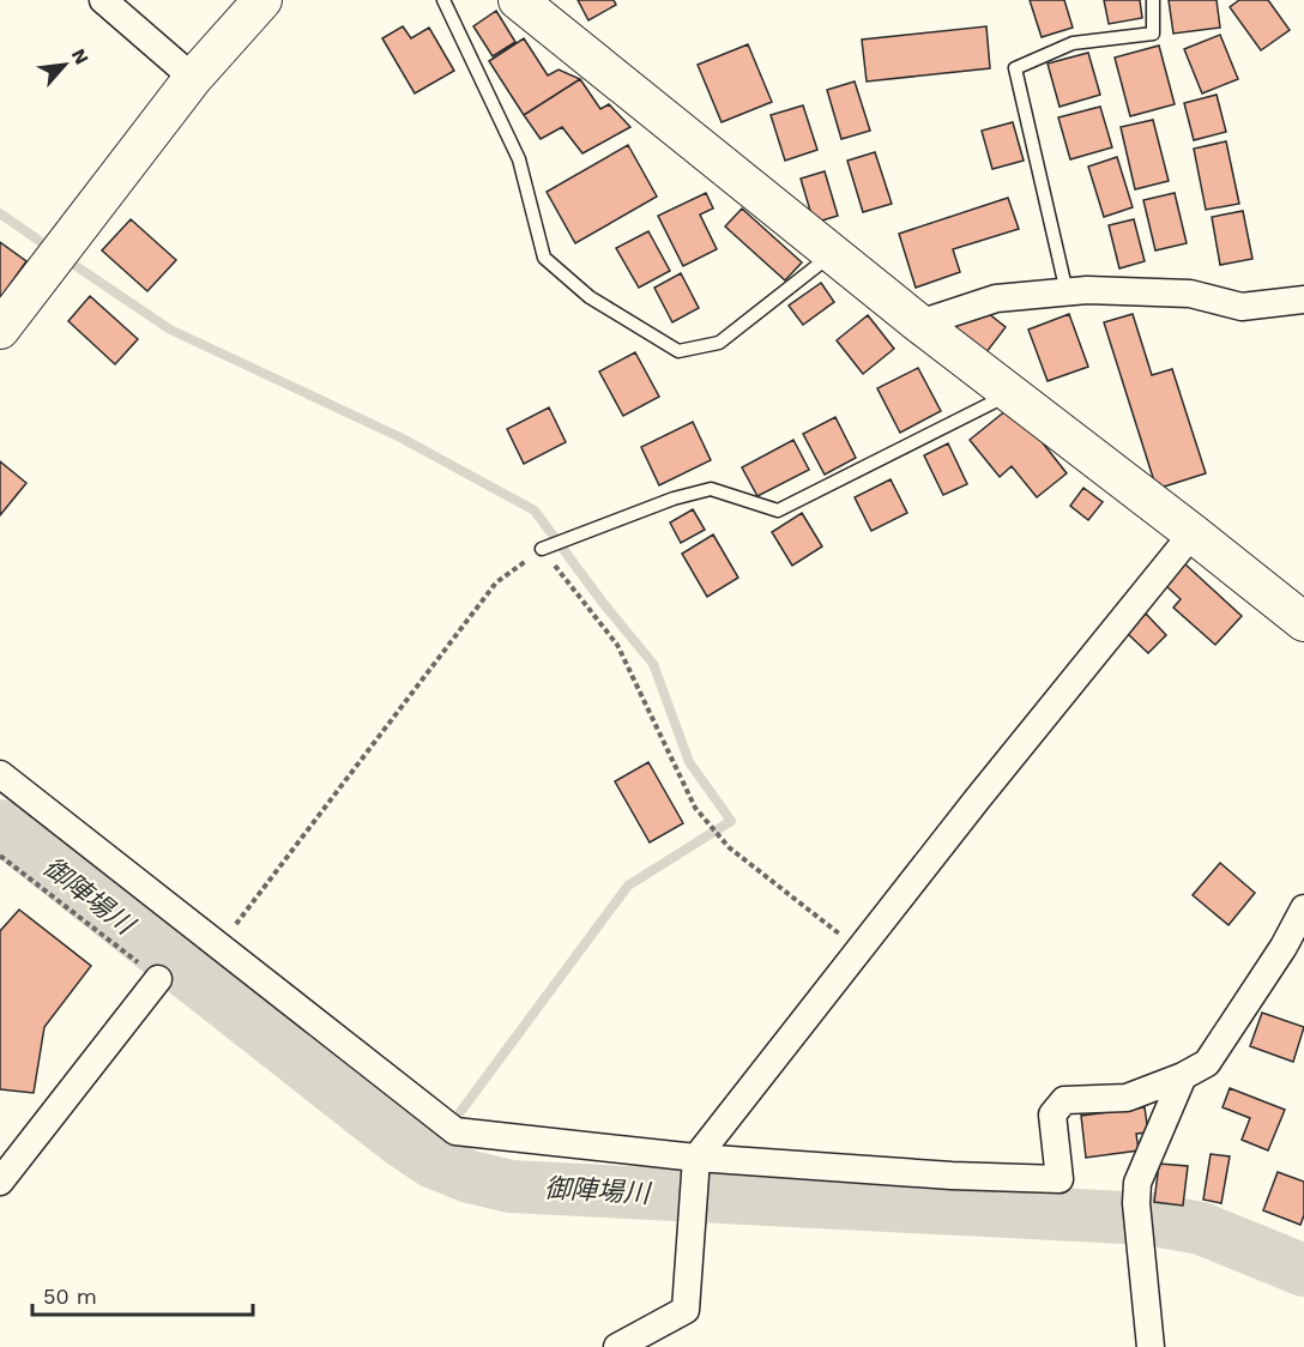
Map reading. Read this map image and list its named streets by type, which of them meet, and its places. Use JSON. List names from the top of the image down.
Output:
{
  "water": ["御陣場川"],
  "scale_bar": "50 m",
  "north": "top right"
}
